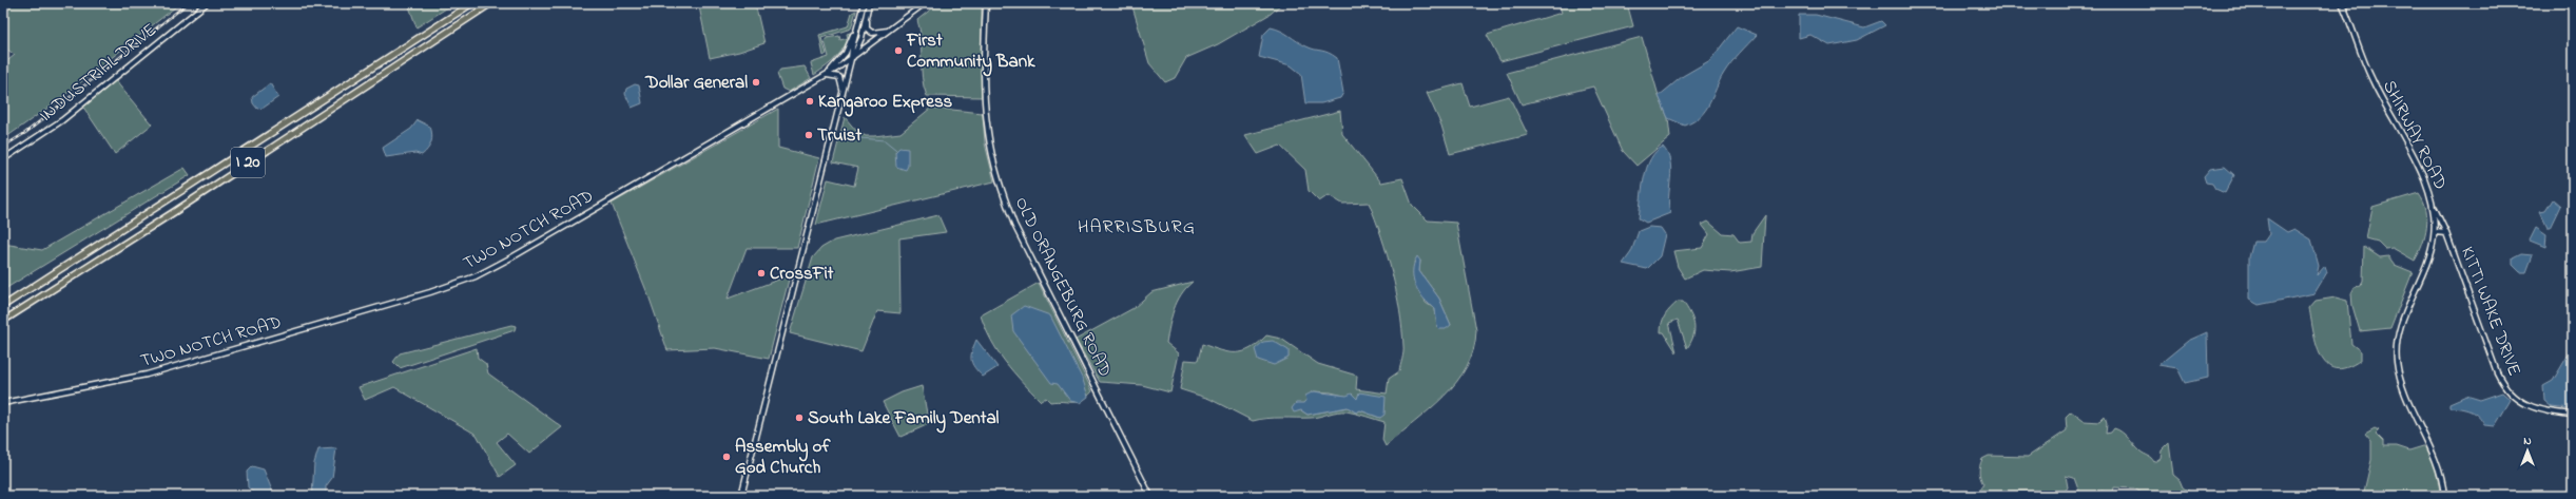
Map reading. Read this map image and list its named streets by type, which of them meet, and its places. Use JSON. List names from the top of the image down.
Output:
{
  "streets": {
    "highway": ["I 20"],
    "street": [
      "INDUSTRIAL DRIVE",
      "SHIRWAY ROAD",
      "TWO NOTCH ROAD",
      "OLD ORANGEBURG ROAD",
      "KITTI WAKE DRIVE"
    ]
  },
  "crossings": [
    ["SHIRWAY ROAD", "KITTI WAKE DRIVE"]
  ],
  "districts": ["HARRISBURG"],
  "places": [
    "First Community Bank",
    "Dollar General",
    "Kangaroo Express",
    "Truist",
    "CrossFit",
    "South Lake Family Dental",
    "Assembly of God Church"
  ],
  "north": "top"
}
